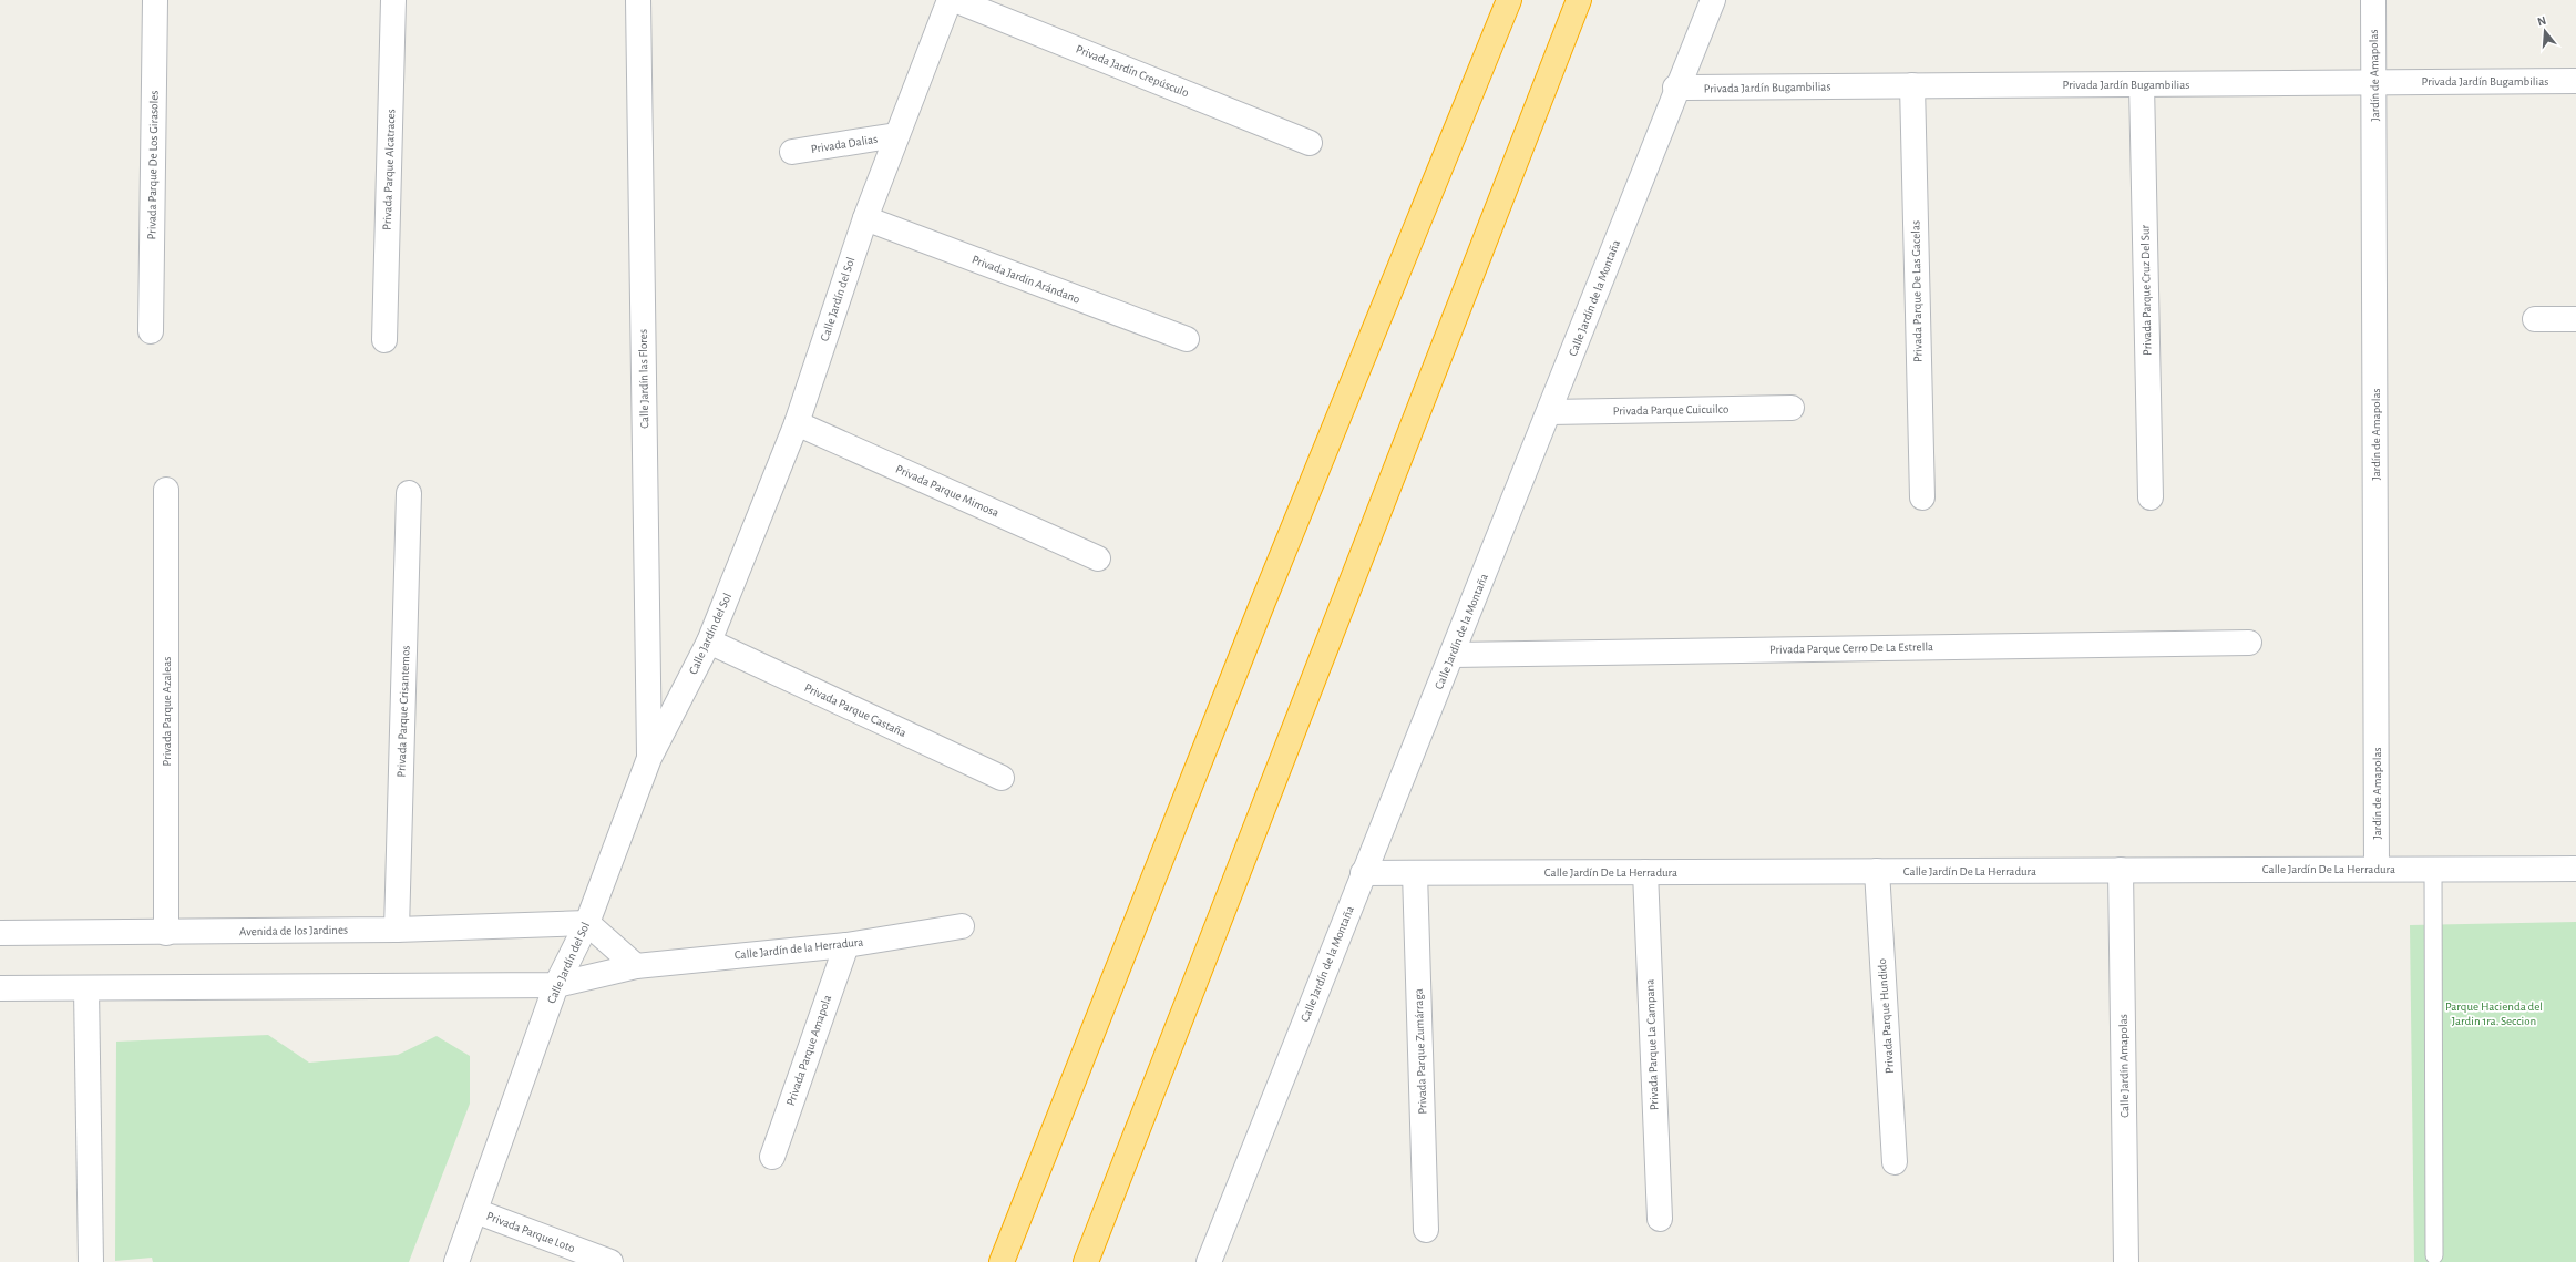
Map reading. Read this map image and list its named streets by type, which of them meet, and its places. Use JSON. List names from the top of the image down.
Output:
{
  "streets": {
    "street": [
      "Privada Jardín Crepúsculo",
      "Jardín de Amapolas",
      "Privada Jardín Bugambilias",
      "Privada Dalias",
      "Privada Parque De Los Girasoles",
      "Privada Parque Alcatraces",
      "Privada Jardín Arándano",
      "Privada Parque Cruz Del Sur",
      "Privada Parque De Las Gacelas",
      "Calle Jardín de la Montaña",
      "Calle Jardín del Sol",
      "Calle Jardín las Flores",
      "Privada Parque Cuicuilco",
      "Privada Parque Mimosa",
      "Privada Parque Cerro De La Estrella",
      "Privada Parque Castaña",
      "Privada Parque Azaleas",
      "Privada Parque Crisantemos",
      "Calle Jardín De La Herradura",
      "Avenida de los Jardines",
      "Calle Jardín de la Herradura",
      "Privada Parque Hundido",
      "Privada Parque La Campana",
      "Privada Parque Amapola",
      "Privada Parque Zumárraga",
      "Calle Jardín Amapolas",
      "Privada Parque Loto"
    ]
  },
  "crossings": [
    ["Jardín de Amapolas", "Privada Jardín Bugambilias"],
    ["Jardín de Amapolas", "Calle Jardín De La Herradura"],
    ["Privada Jardín Bugambilias", "Privada Parque Cruz Del Sur"],
    ["Privada Jardín Bugambilias", "Privada Parque De Las Gacelas"],
    ["Privada Jardín Bugambilias", "Calle Jardín de la Montaña"],
    ["Privada Dalias", "Calle Jardín del Sol"],
    ["Privada Jardín Arándano", "Calle Jardín del Sol"],
    ["Calle Jardín de la Montaña", "Privada Parque Cuicuilco"],
    ["Calle Jardín de la Montaña", "Privada Parque Cerro De La Estrella"],
    ["Calle Jardín de la Montaña", "Calle Jardín De La Herradura"],
    ["Calle Jardín del Sol", "Calle Jardín las Flores"],
    ["Calle Jardín del Sol", "Privada Parque Mimosa"],
    ["Calle Jardín del Sol", "Privada Parque Castaña"],
    ["Calle Jardín del Sol", "Avenida de los Jardines"],
    ["Calle Jardín del Sol", "Calle Jardín de la Herradura"],
    ["Calle Jardín del Sol", "Privada Parque Loto"],
    ["Privada Parque Azaleas", "Avenida de los Jardines"],
    ["Privada Parque Crisantemos", "Avenida de los Jardines"],
    ["Calle Jardín De La Herradura", "Privada Parque Hundido"],
    ["Calle Jardín De La Herradura", "Privada Parque La Campana"],
    ["Calle Jardín De La Herradura", "Privada Parque Zumárraga"],
    ["Calle Jardín De La Herradura", "Calle Jardín Amapolas"],
    ["Calle Jardín de la Herradura", "Privada Parque Amapola"]
  ],
  "parks": ["Parque Hacienda del Jardin 1ra. Seccion"],
  "north": "top"
}
